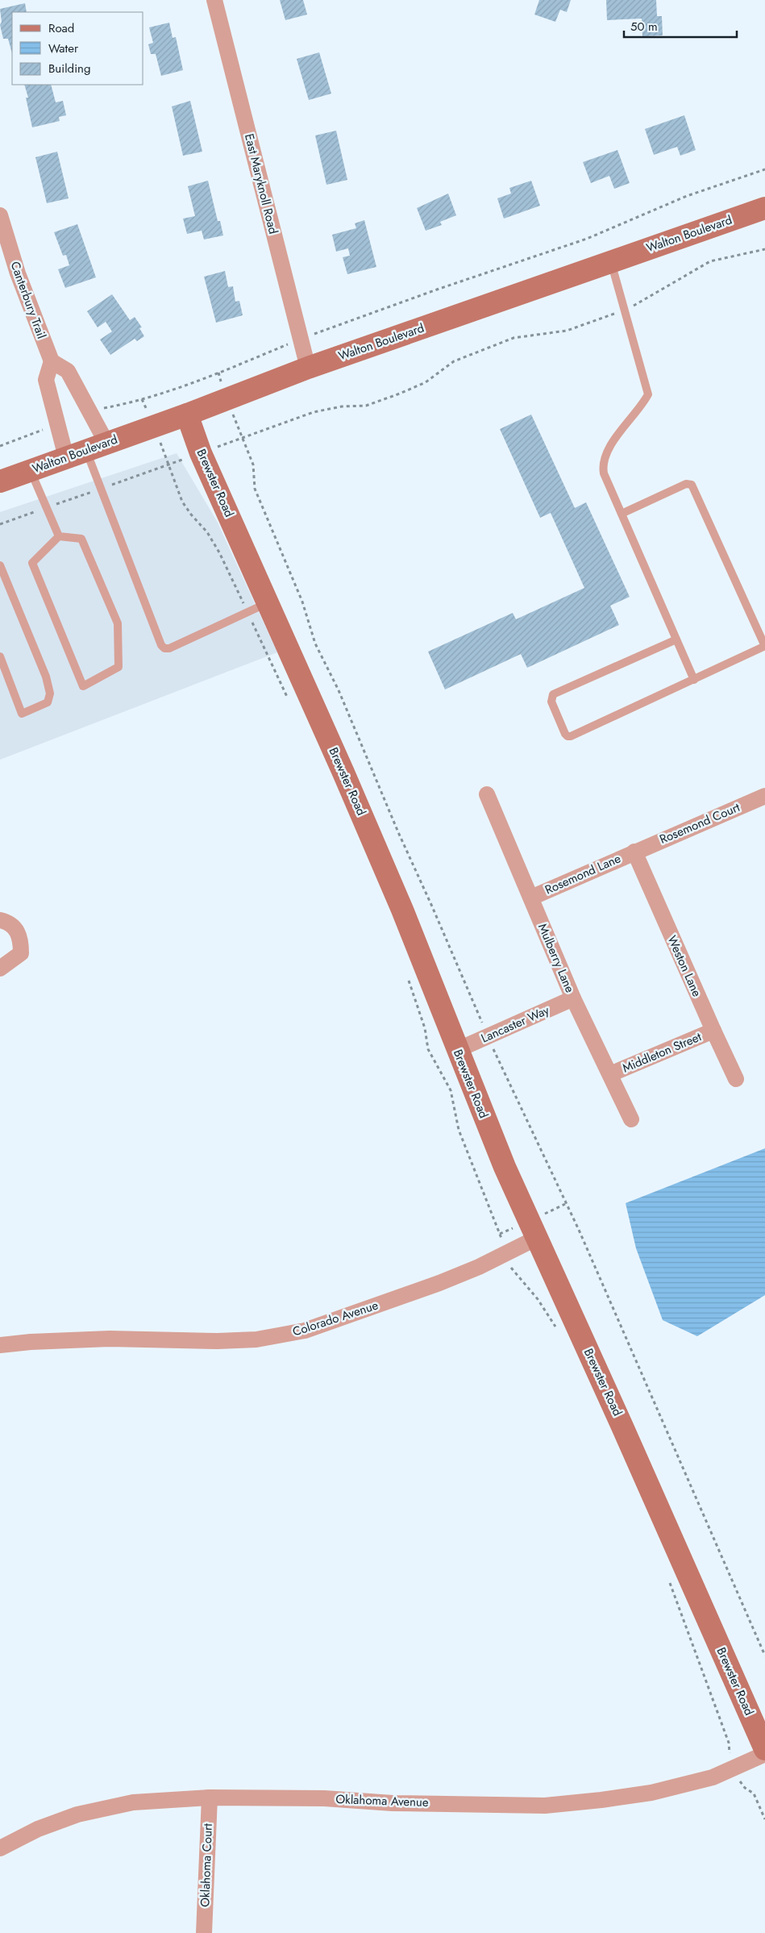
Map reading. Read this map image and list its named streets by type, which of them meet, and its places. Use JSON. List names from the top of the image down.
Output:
{
  "streets": {
    "street": [
      "East Maryknoll Road",
      "Walton Boulevard",
      "Canterbury Trail",
      "Brewster Road",
      "Rosemond Court",
      "Rosemond Lane",
      "Mulberry Lane",
      "Weston Lane",
      "Lancaster Way",
      "Middleton Street",
      "Colorado Avenue",
      "Oklahoma Avenue",
      "Oklahoma Court"
    ]
  },
  "crossings": [
    ["East Maryknoll Road", "Walton Boulevard"],
    ["Walton Boulevard", "Brewster Road"],
    ["Brewster Road", "Lancaster Way"],
    ["Brewster Road", "Colorado Avenue"],
    ["Rosemond Court", "Rosemond Lane"],
    ["Rosemond Court", "Weston Lane"],
    ["Rosemond Lane", "Mulberry Lane"],
    ["Rosemond Lane", "Weston Lane"],
    ["Mulberry Lane", "Lancaster Way"],
    ["Mulberry Lane", "Middleton Street"],
    ["Weston Lane", "Middleton Street"],
    ["Oklahoma Avenue", "Oklahoma Court"]
  ],
  "legend": ["Road", "Water", "Building"],
  "scale_bar": "50 m"
}
